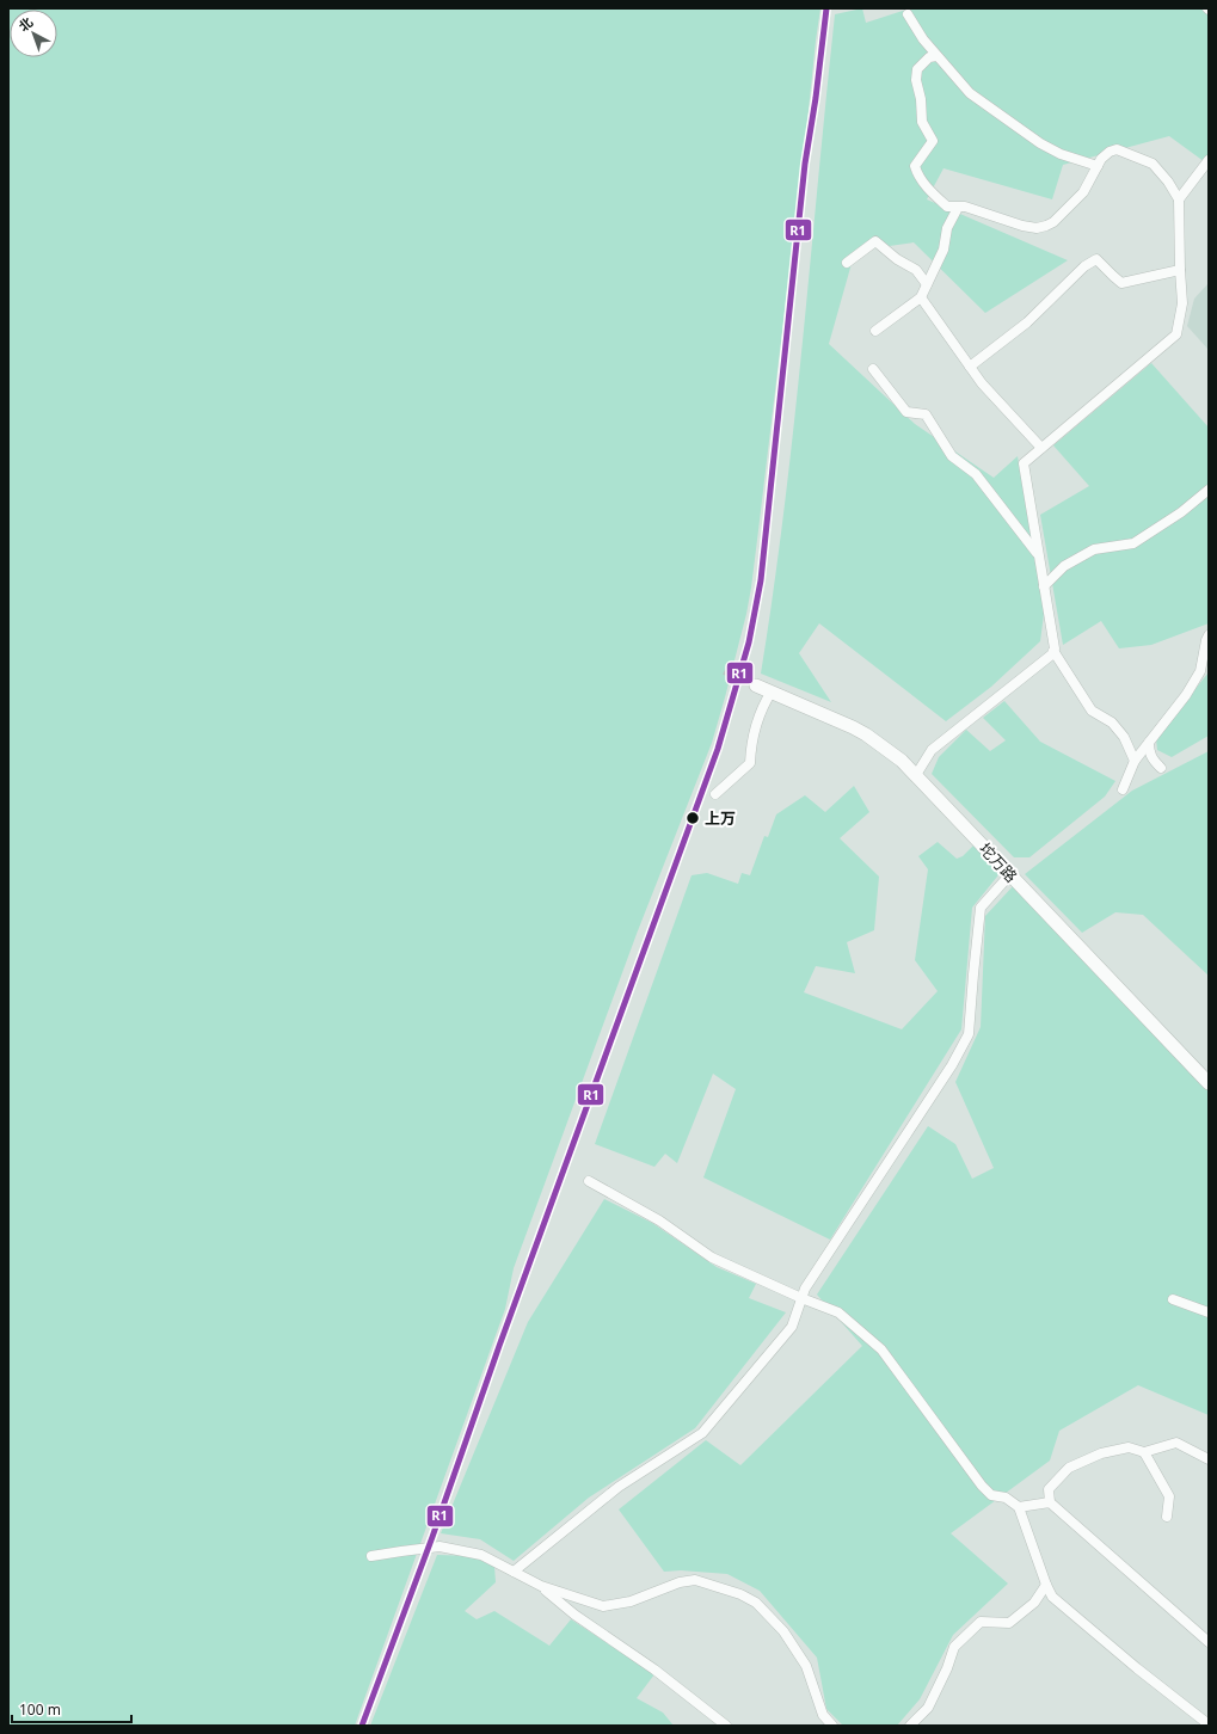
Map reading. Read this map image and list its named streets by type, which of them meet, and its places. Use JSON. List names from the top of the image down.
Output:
{
  "streets": {
    "main road": ["坨万路"]
  },
  "places": ["上万"],
  "lines": ["transit line R1"],
  "scale_bar": "100 m",
  "north": "top left"
}
